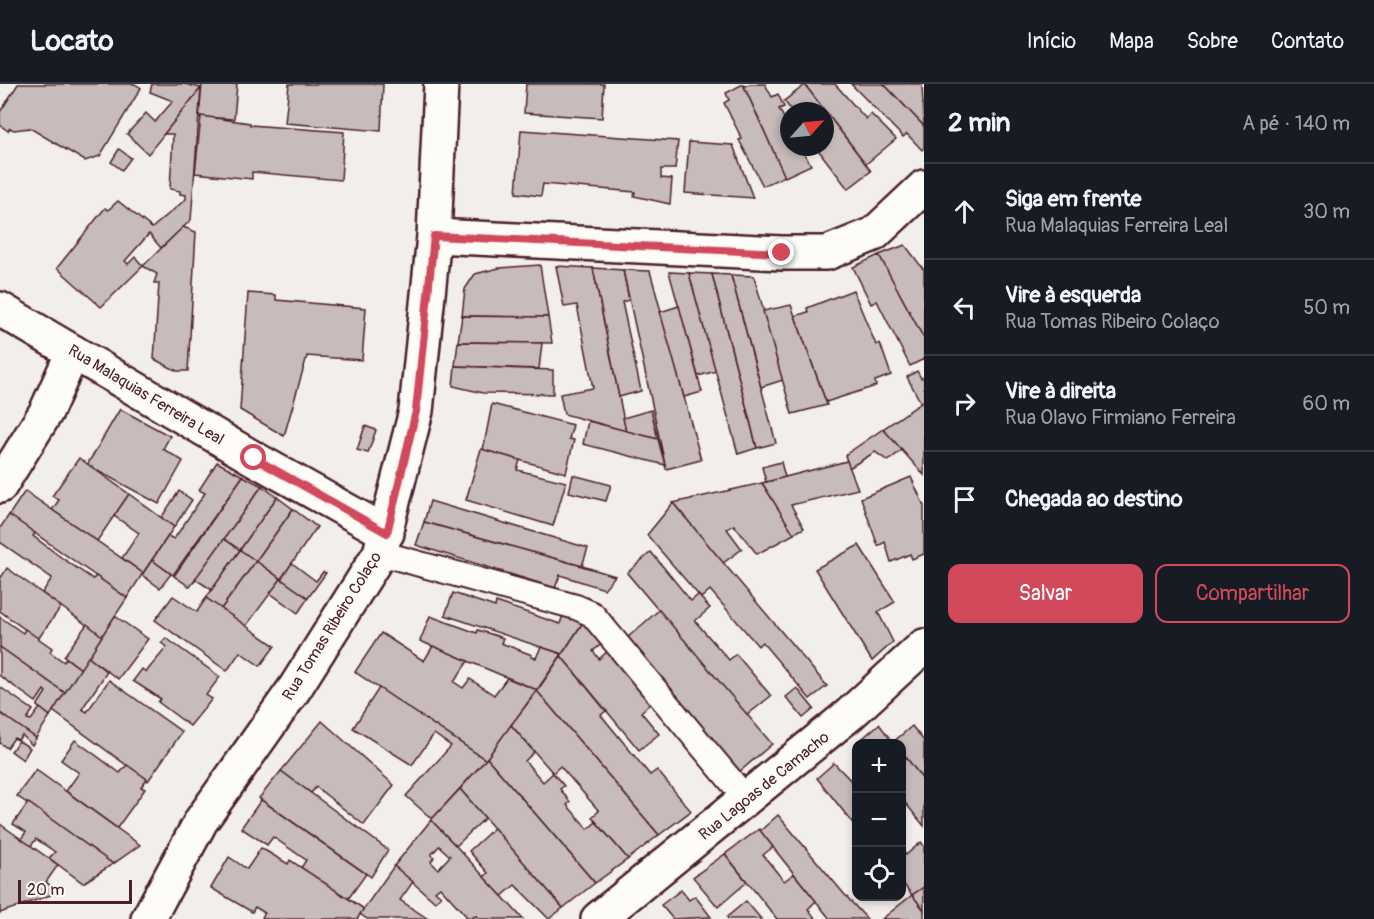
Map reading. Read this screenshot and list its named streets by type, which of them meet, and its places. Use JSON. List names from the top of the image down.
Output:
{
  "streets": {
    "street": ["Rua Malaquias Ferreira Leal", "Rua Tomas Ribeiro Colaço", "Rua Lagoas de Camacho"]
  },
  "crossings": [
    ["Rua Malaquias Ferreira Leal", "Rua Tomas Ribeiro Colaço"]
  ],
  "scale_bar": "20 m",
  "north": "top right",
  "page": {
    "header": "Locato",
    "nav": [
      "Início",
      "Mapa",
      "Sobre",
      "Contato"
    ],
    "heading": ["2 min", "A pé · 140 m"],
    "list": [
      ["Siga em frente", "Rua Malaquias Ferreira Leal", "30 m"],
      ["Vire à esquerda", "Rua Tomas Ribeiro Colaço", "50 m"],
      ["Vire à direita", "Rua Olavo Firmiano Ferreira", "60 m"],
      "Chegada ao destino"
    ],
    "buttons": ["Salvar", "Compartilhar"],
    "map_buttons": ["+", "−"],
    "scale": "20 m"
  }
}
